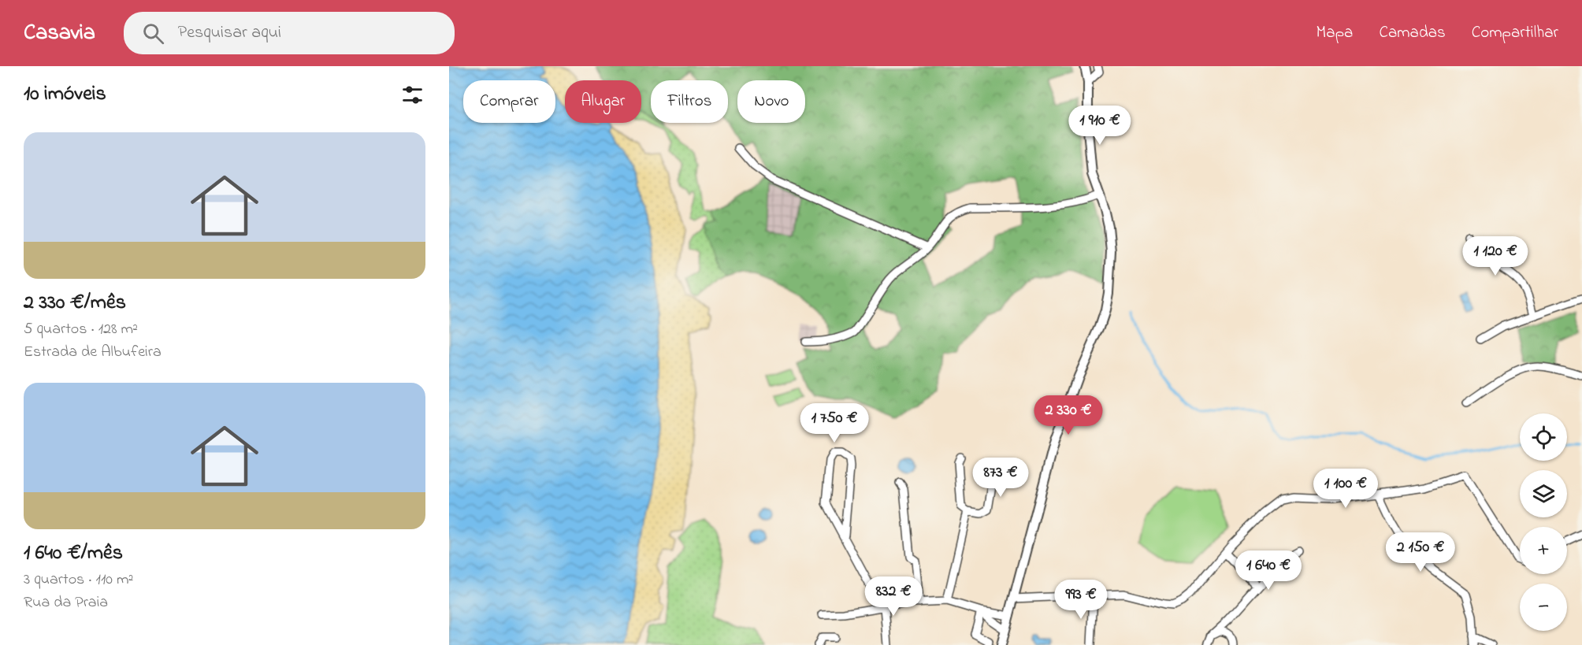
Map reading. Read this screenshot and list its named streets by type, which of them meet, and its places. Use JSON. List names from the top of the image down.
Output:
{
  "page": {
    "header": "Casavia",
    "search": "Pesquisar aqui",
    "nav": ["Mapa", "Camadas", "Compartilhar"],
    "heading": "10 imóveis",
    "chip": [
      "Comprar",
      "Alugar",
      "Filtros",
      "Novo"
    ],
    "price": [
      "1 910 €",
      "1 120 €",
      "2 330 €",
      "1 750 €",
      "873 €",
      "1 100 €",
      "2 150 €",
      "1 640 €",
      "832 €",
      "993 €"
    ],
    "list": [
      {
        "name": "2 330 €/mês",
        "note": "5 quartos · 128 m² · Estrada de Albufeira"
      },
      {
        "name": "1 640 €/mês",
        "note": "3 quartos · 110 m² · Rua da Praia"
      }
    ],
    "map_buttons": ["+", "−"]
  }
}
